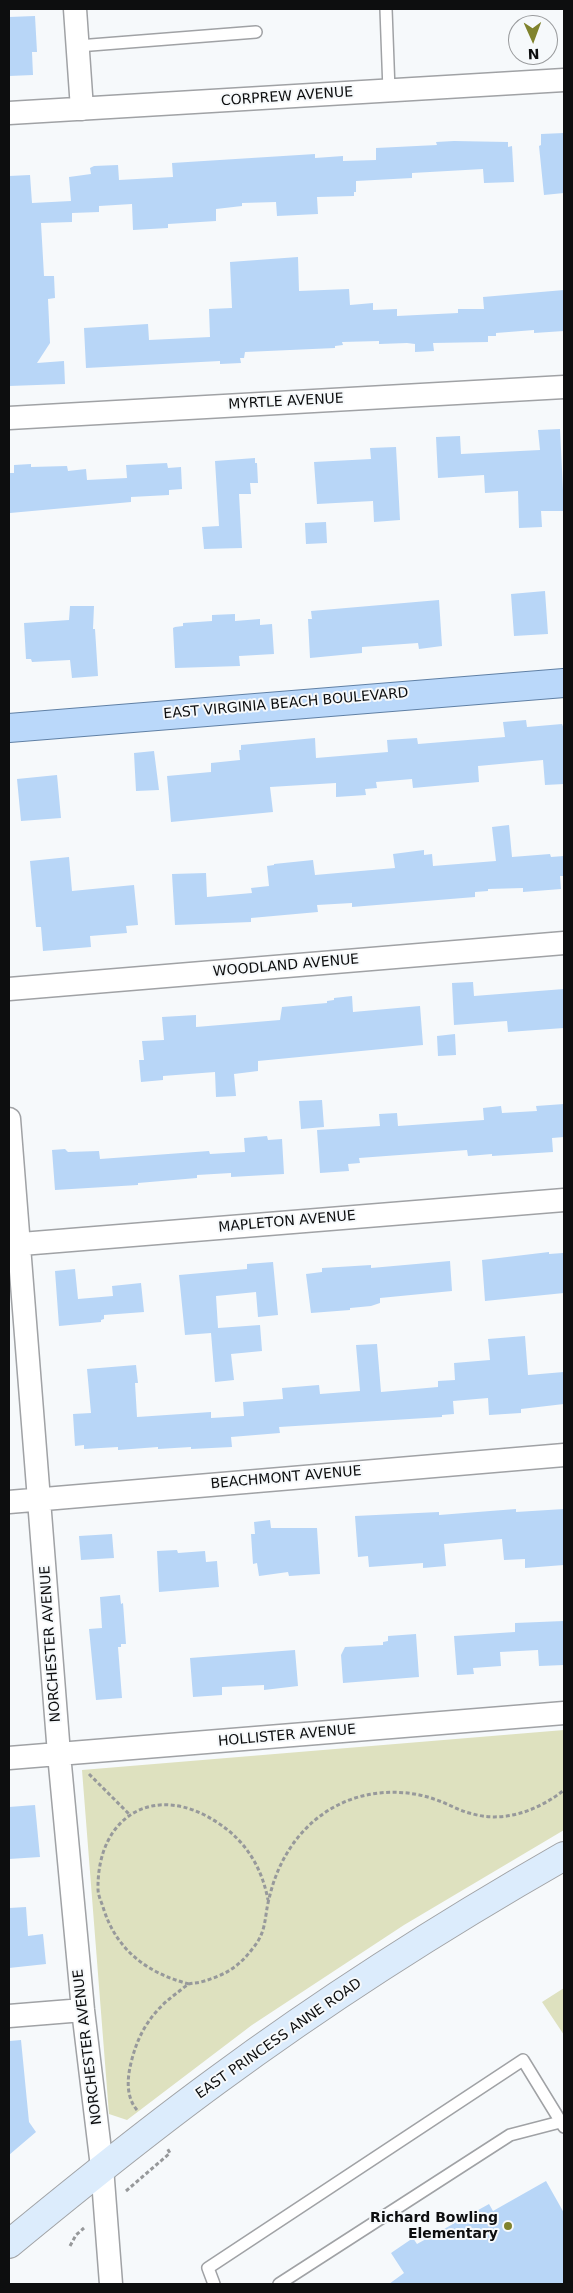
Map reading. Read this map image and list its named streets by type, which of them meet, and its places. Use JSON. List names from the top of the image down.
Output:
{
  "streets": {
    "main road": ["EAST VIRGINIA BEACH BOULEVARD", "EAST PRINCESS ANNE ROAD"],
    "street": [
      "CORPREW AVENUE",
      "MYRTLE AVENUE",
      "WOODLAND AVENUE",
      "MAPLETON AVENUE",
      "BEACHMONT AVENUE",
      "NORCHESTER AVENUE",
      "HOLLISTER AVENUE"
    ]
  },
  "crossings": [
    ["MAPLETON AVENUE", "NORCHESTER AVENUE"],
    ["BEACHMONT AVENUE", "NORCHESTER AVENUE"],
    ["NORCHESTER AVENUE", "HOLLISTER AVENUE"],
    ["NORCHESTER AVENUE", "EAST PRINCESS ANNE ROAD"]
  ],
  "places": ["Richard Bowling Elementary"],
  "north": "bottom"
}
